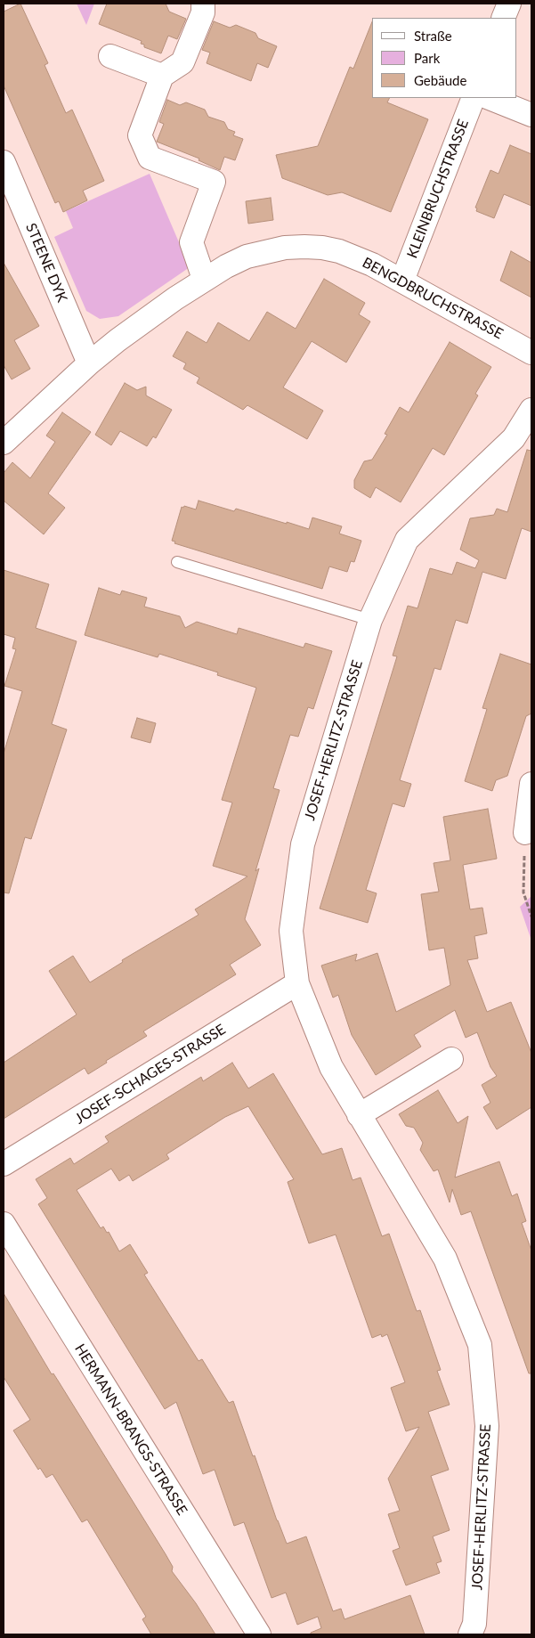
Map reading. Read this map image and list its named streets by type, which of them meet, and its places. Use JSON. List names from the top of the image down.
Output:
{
  "streets": {
    "street": [
      "KLEINBRUCHSTRASSE",
      "STEENE DYK",
      "BENGDBRUCHSTRASSE",
      "JOSEF-HERLITZ-STRASSE",
      "JOSEF-SCHAGES-STRASSE",
      "HERMANN-BRANGS-STRASSE"
    ]
  },
  "crossings": [
    ["KLEINBRUCHSTRASSE", "BENGDBRUCHSTRASSE"],
    ["STEENE DYK", "BENGDBRUCHSTRASSE"],
    ["JOSEF-HERLITZ-STRASSE", "JOSEF-SCHAGES-STRASSE"]
  ],
  "legend": ["Straße", "Park", "Gebäude"]
}
